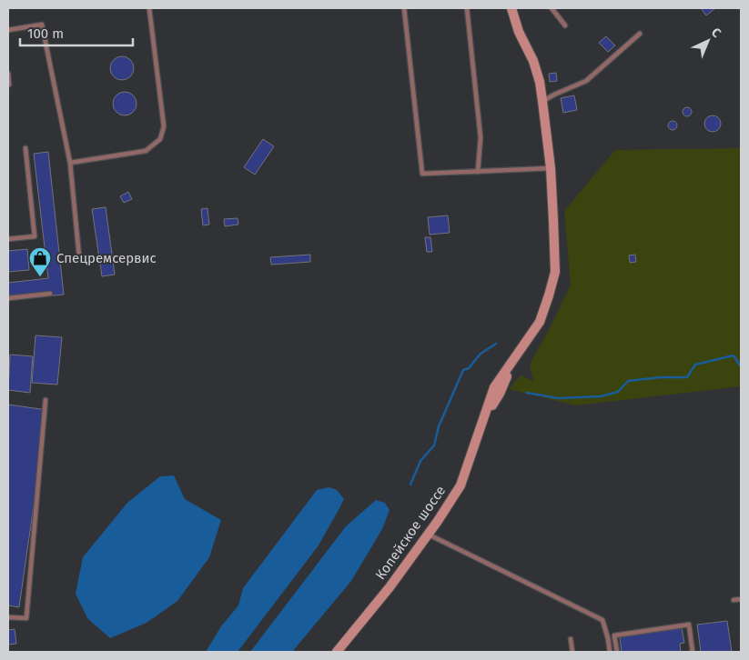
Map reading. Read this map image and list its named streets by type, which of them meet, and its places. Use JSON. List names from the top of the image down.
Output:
{
  "streets": {
    "street": ["Копейское шоссе"]
  },
  "places": {
    "shop": ["Спецремсервис"]
  },
  "scale_bar": "100 m",
  "north": "top right"
}
